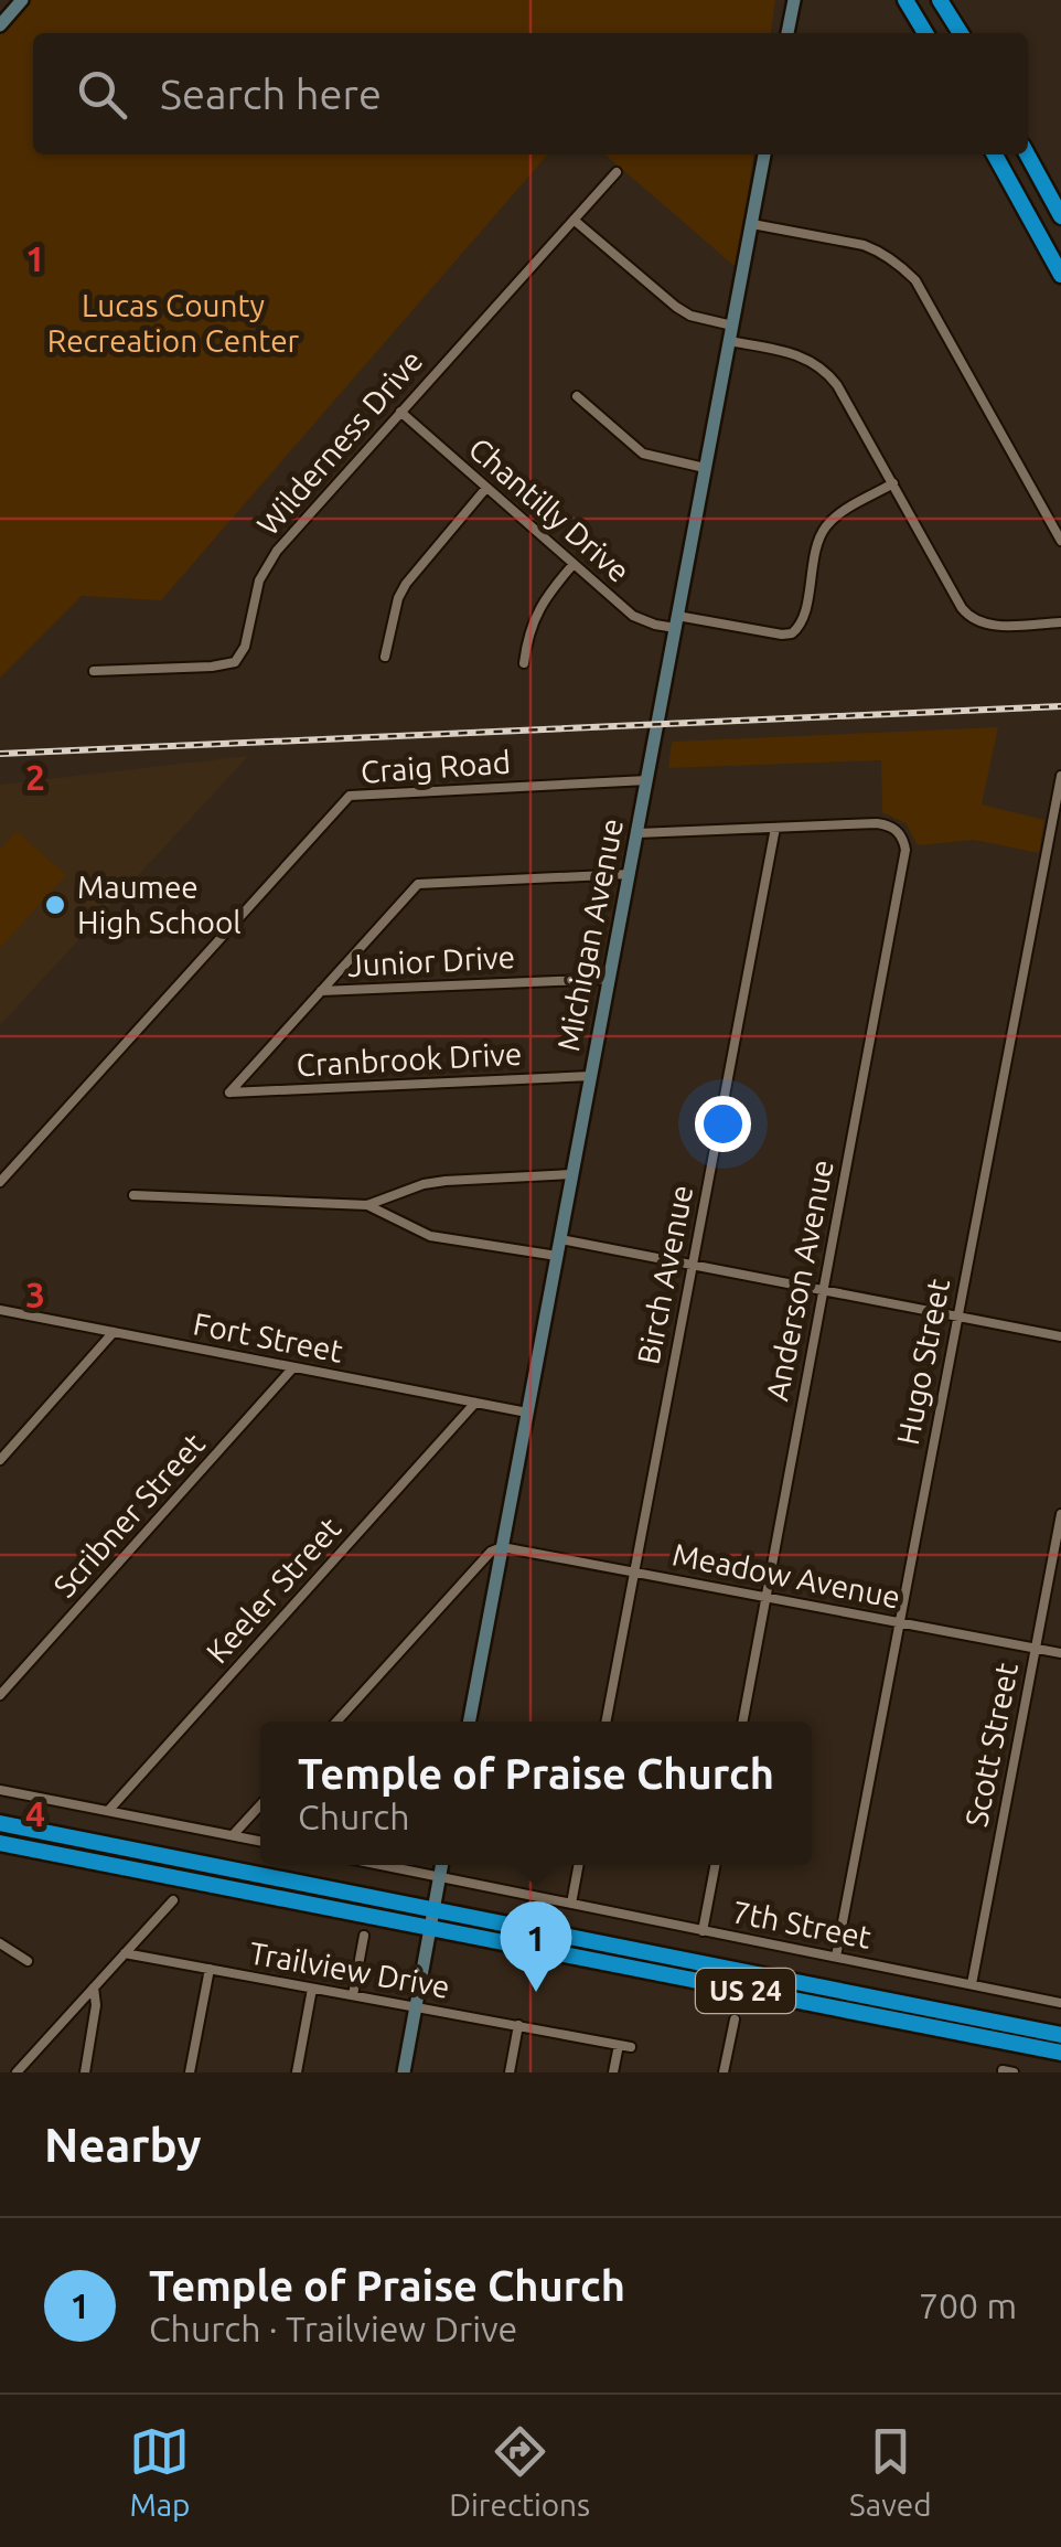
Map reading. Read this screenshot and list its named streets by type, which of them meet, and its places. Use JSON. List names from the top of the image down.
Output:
{
  "streets": {
    "highway": ["US 24"],
    "street": [
      "Wilderness Drive",
      "Chantilly Drive",
      "Craig Road",
      "Michigan Avenue",
      "Junior Drive",
      "Cranbrook Drive",
      "Birch Avenue",
      "Anderson Avenue",
      "Fort Street",
      "Hugo Street",
      "Scribner Street",
      "Meadow Avenue",
      "Keeler Street",
      "Scott Street",
      "7th Street",
      "Trailview Drive"
    ]
  },
  "crossings": [
    ["Wilderness Drive", "Chantilly Drive"],
    ["Chantilly Drive", "Michigan Avenue"],
    ["Craig Road", "Michigan Avenue"],
    ["Michigan Avenue", "Junior Drive"],
    ["Michigan Avenue", "Cranbrook Drive"],
    ["Michigan Avenue", "Fort Street"],
    ["Michigan Avenue", "Meadow Avenue"],
    ["Junior Drive", "Cranbrook Drive"],
    ["Birch Avenue", "Anderson Avenue"],
    ["Birch Avenue", "Meadow Avenue"],
    ["Anderson Avenue", "Meadow Avenue"],
    ["Fort Street", "Scribner Street"],
    ["Fort Street", "Keeler Street"],
    ["Hugo Street", "Meadow Avenue"],
    ["Hugo Street", "7th Street"],
    ["Meadow Avenue", "Scott Street"],
    ["Scott Street", "7th Street"]
  ],
  "parks": ["Lucas County Recreation Center"],
  "places": ["Maumee High School"],
  "page": {
    "search": "Search here",
    "popup": ["Temple of Praise Church", "Church"],
    "pins": "1",
    "heading": "Nearby",
    "list": [
      {
        "mark": "1",
        "name": "Temple of Praise Church",
        "note": "Church · Trailview Drive",
        "value": "700 m"
      }
    ],
    "nav": ["Map", "Directions", "Saved"]
  },
  "grid": {
    "rows": [
      "1",
      "2",
      "3",
      "4"
    ]
  }
}
